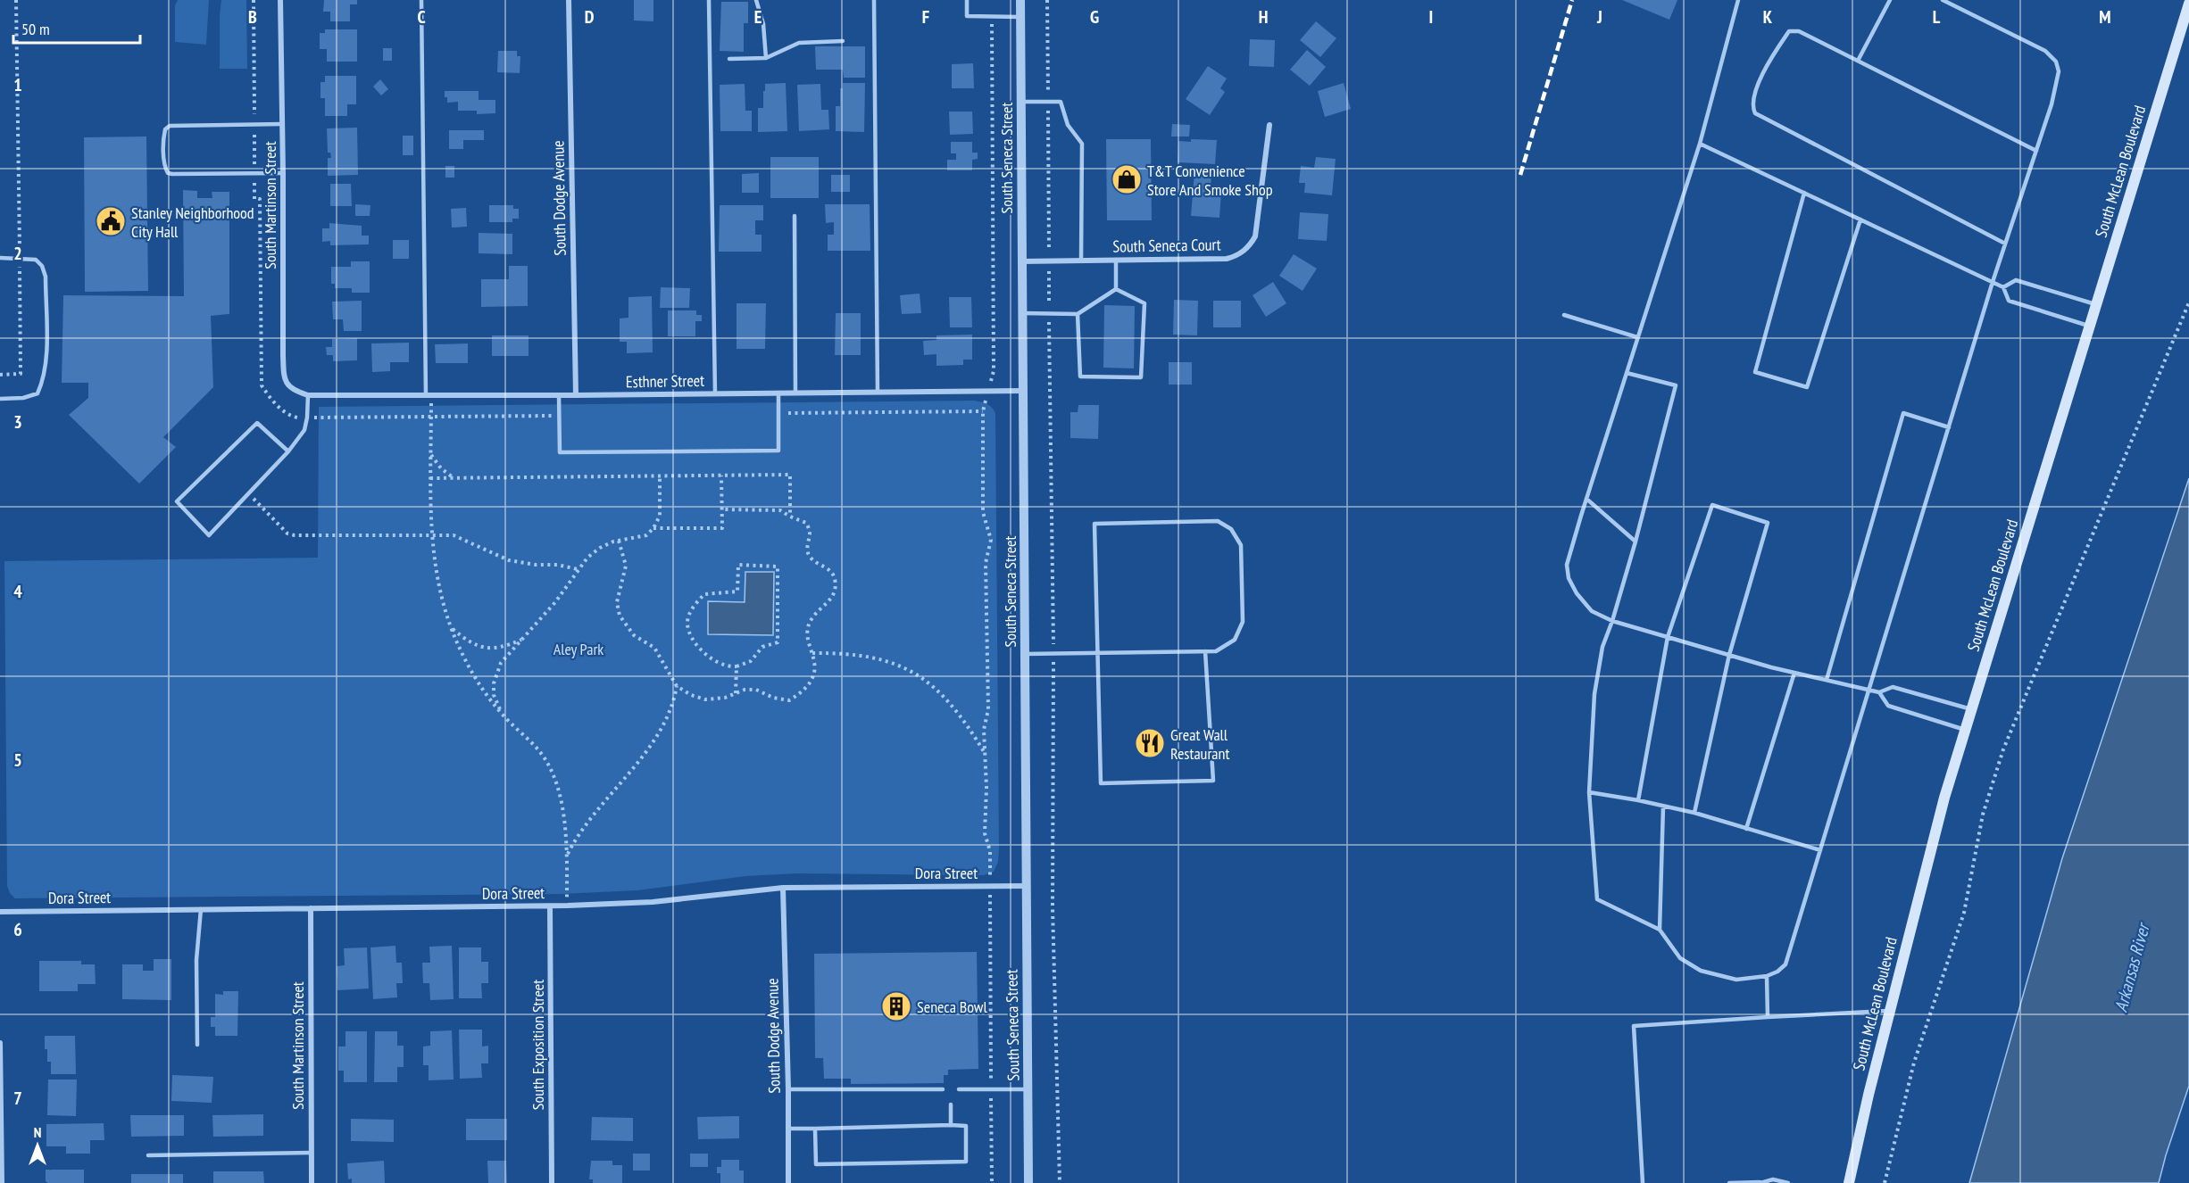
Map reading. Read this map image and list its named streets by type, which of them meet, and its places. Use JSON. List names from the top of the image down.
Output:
{
  "streets": {
    "main road": ["South McLean Boulevard"],
    "street": [
      "South Seneca Street",
      "South Dodge Avenue",
      "South Martinson Street",
      "South Seneca Court",
      "Esthner Street",
      "Dora Street",
      "South Exposition Street"
    ]
  },
  "crossings": [
    ["South Seneca Street", "South Seneca Court"],
    ["South Seneca Street", "Esthner Street"],
    ["South Seneca Street", "Dora Street"],
    ["South Dodge Avenue", "Esthner Street"],
    ["South Dodge Avenue", "Dora Street"],
    ["South Martinson Street", "Esthner Street"],
    ["South Martinson Street", "Dora Street"],
    ["Dora Street", "South Exposition Street"]
  ],
  "water": ["Arkansas River"],
  "parks": ["Aley Park"],
  "places": {
    "shop": ["T&T Convenience Store And Smoke Shop"],
    "public building": ["Stanley Neighborhood City Hall"],
    "restaurant": ["Great Wall Restaurant"],
    "building": ["Seneca Bowl"]
  },
  "scale_bar": "50 m",
  "north": "top",
  "grid": {
    "columns": [
      "B",
      "C",
      "D",
      "E",
      "F",
      "G",
      "H",
      "I",
      "J",
      "K",
      "L",
      "M"
    ],
    "rows": [
      "1",
      "2",
      "3",
      "4",
      "5",
      "6",
      "7"
    ]
  }
}
